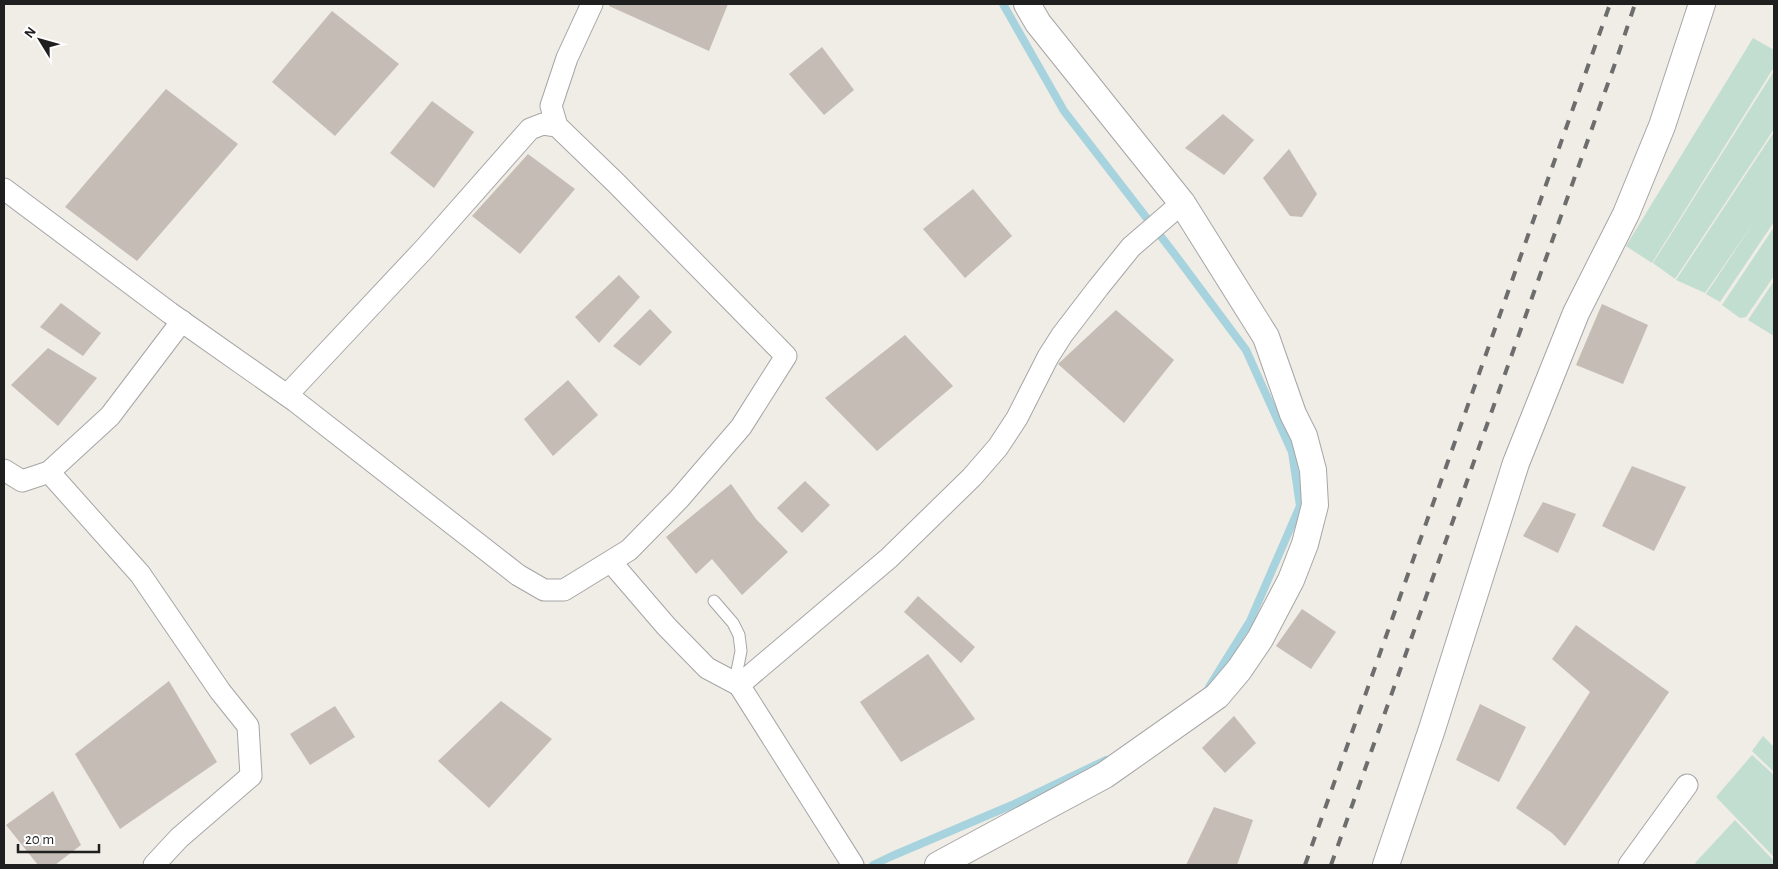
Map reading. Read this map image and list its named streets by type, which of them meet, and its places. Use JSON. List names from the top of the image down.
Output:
{
  "scale_bar": "20 m",
  "north": "top left"
}
